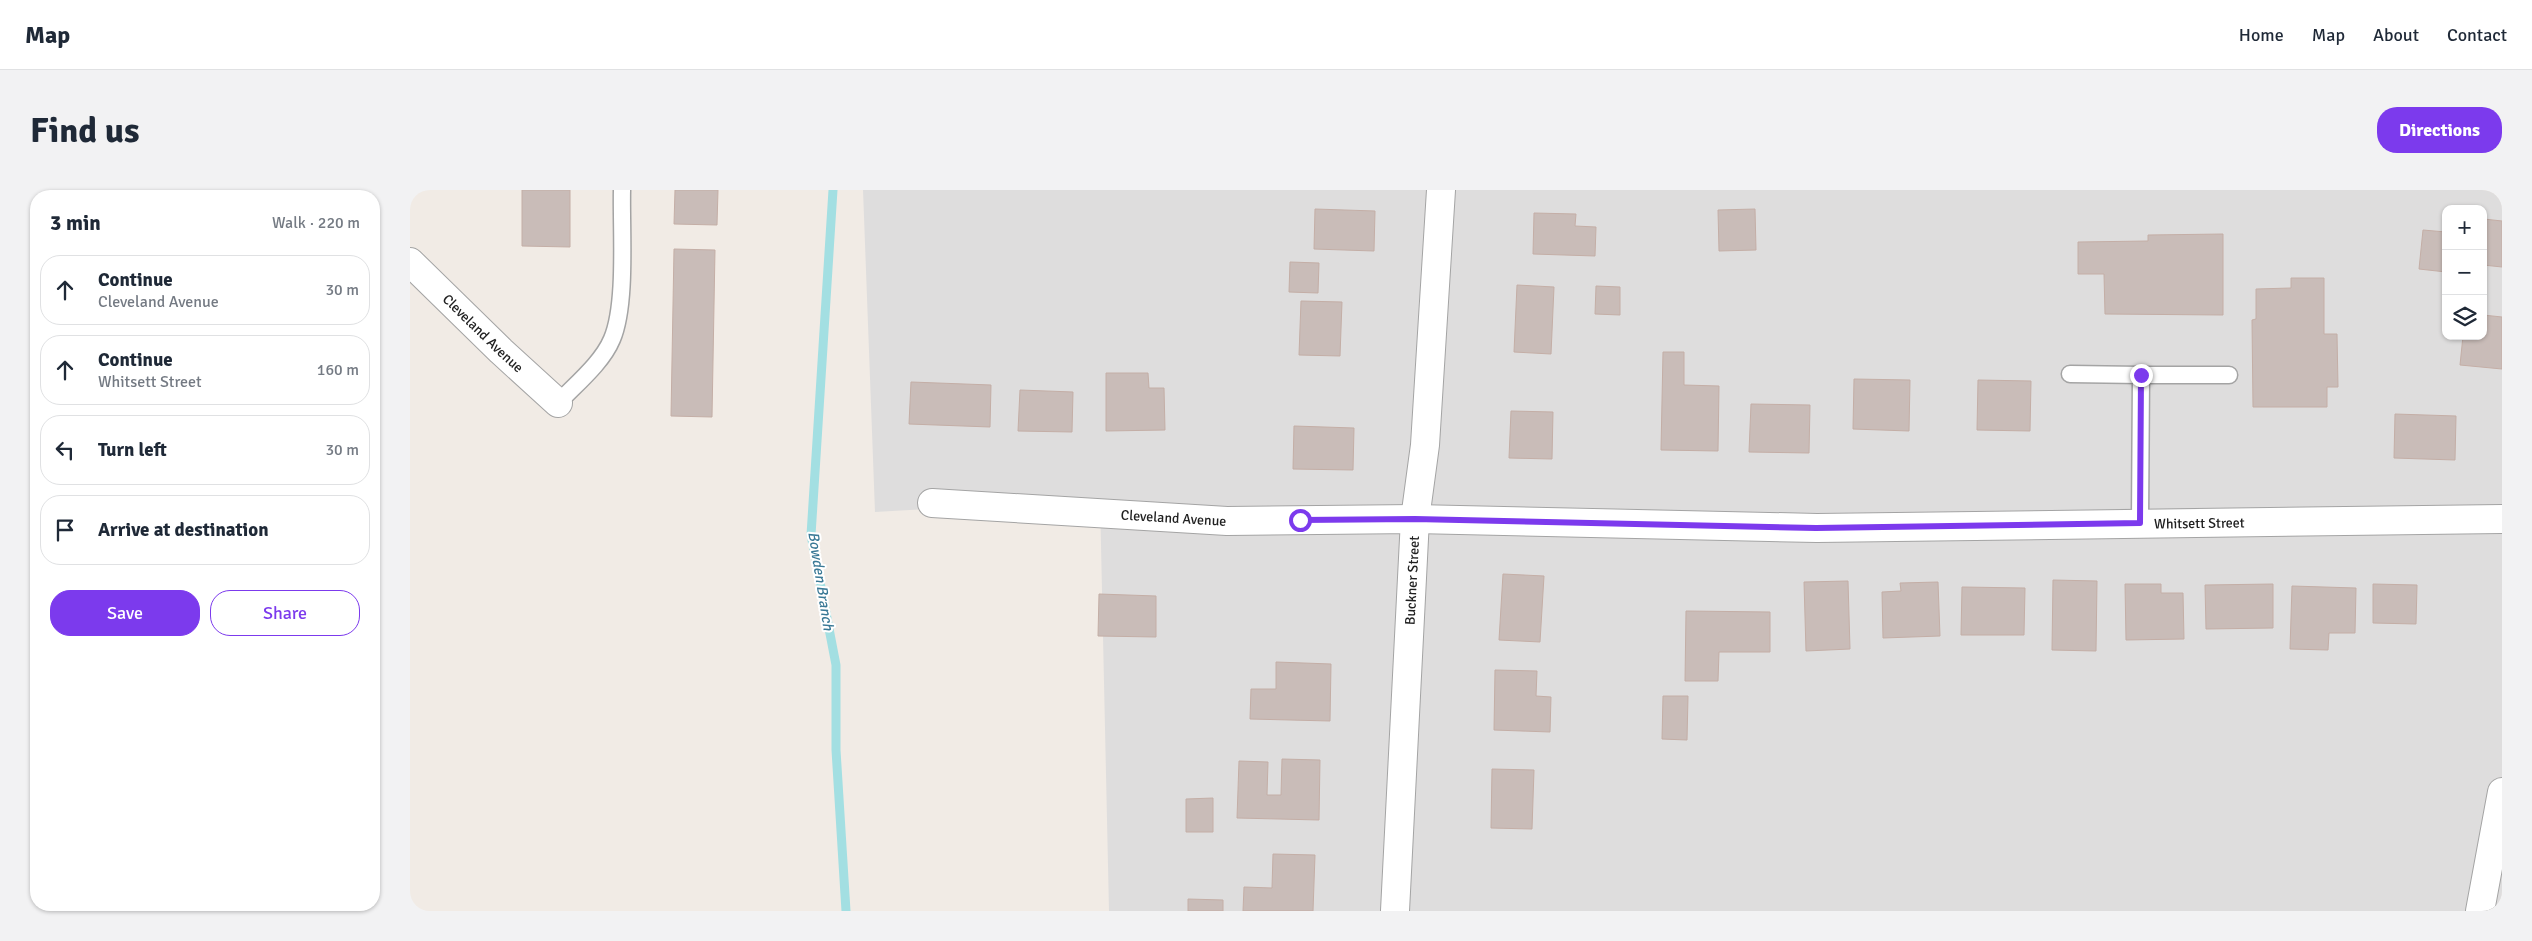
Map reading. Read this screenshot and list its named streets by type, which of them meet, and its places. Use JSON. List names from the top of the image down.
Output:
{
  "streets": {
    "street": ["Cleveland Avenue", "Whitsett Street", "Buckner Street"]
  },
  "crossings": [
    ["Cleveland Avenue", "Whitsett Street"],
    ["Cleveland Avenue", "Buckner Street"],
    ["Whitsett Street", "Buckner Street"]
  ],
  "water": ["Bowden Branch"],
  "page": {
    "header": "Map",
    "nav": [
      "Home",
      "Map",
      "About",
      "Contact"
    ],
    "buttons": [
      "Directions",
      ["Save", "Share"]
    ],
    "title": "Find us",
    "heading": ["3 min", "Walk · 220 m"],
    "map_buttons": ["+", "−"],
    "list": [
      ["Continue", "Cleveland Avenue", "30 m"],
      ["Continue", "Whitsett Street", "160 m"],
      ["Turn left", "30 m"],
      "Arrive at destination"
    ]
  }
}
